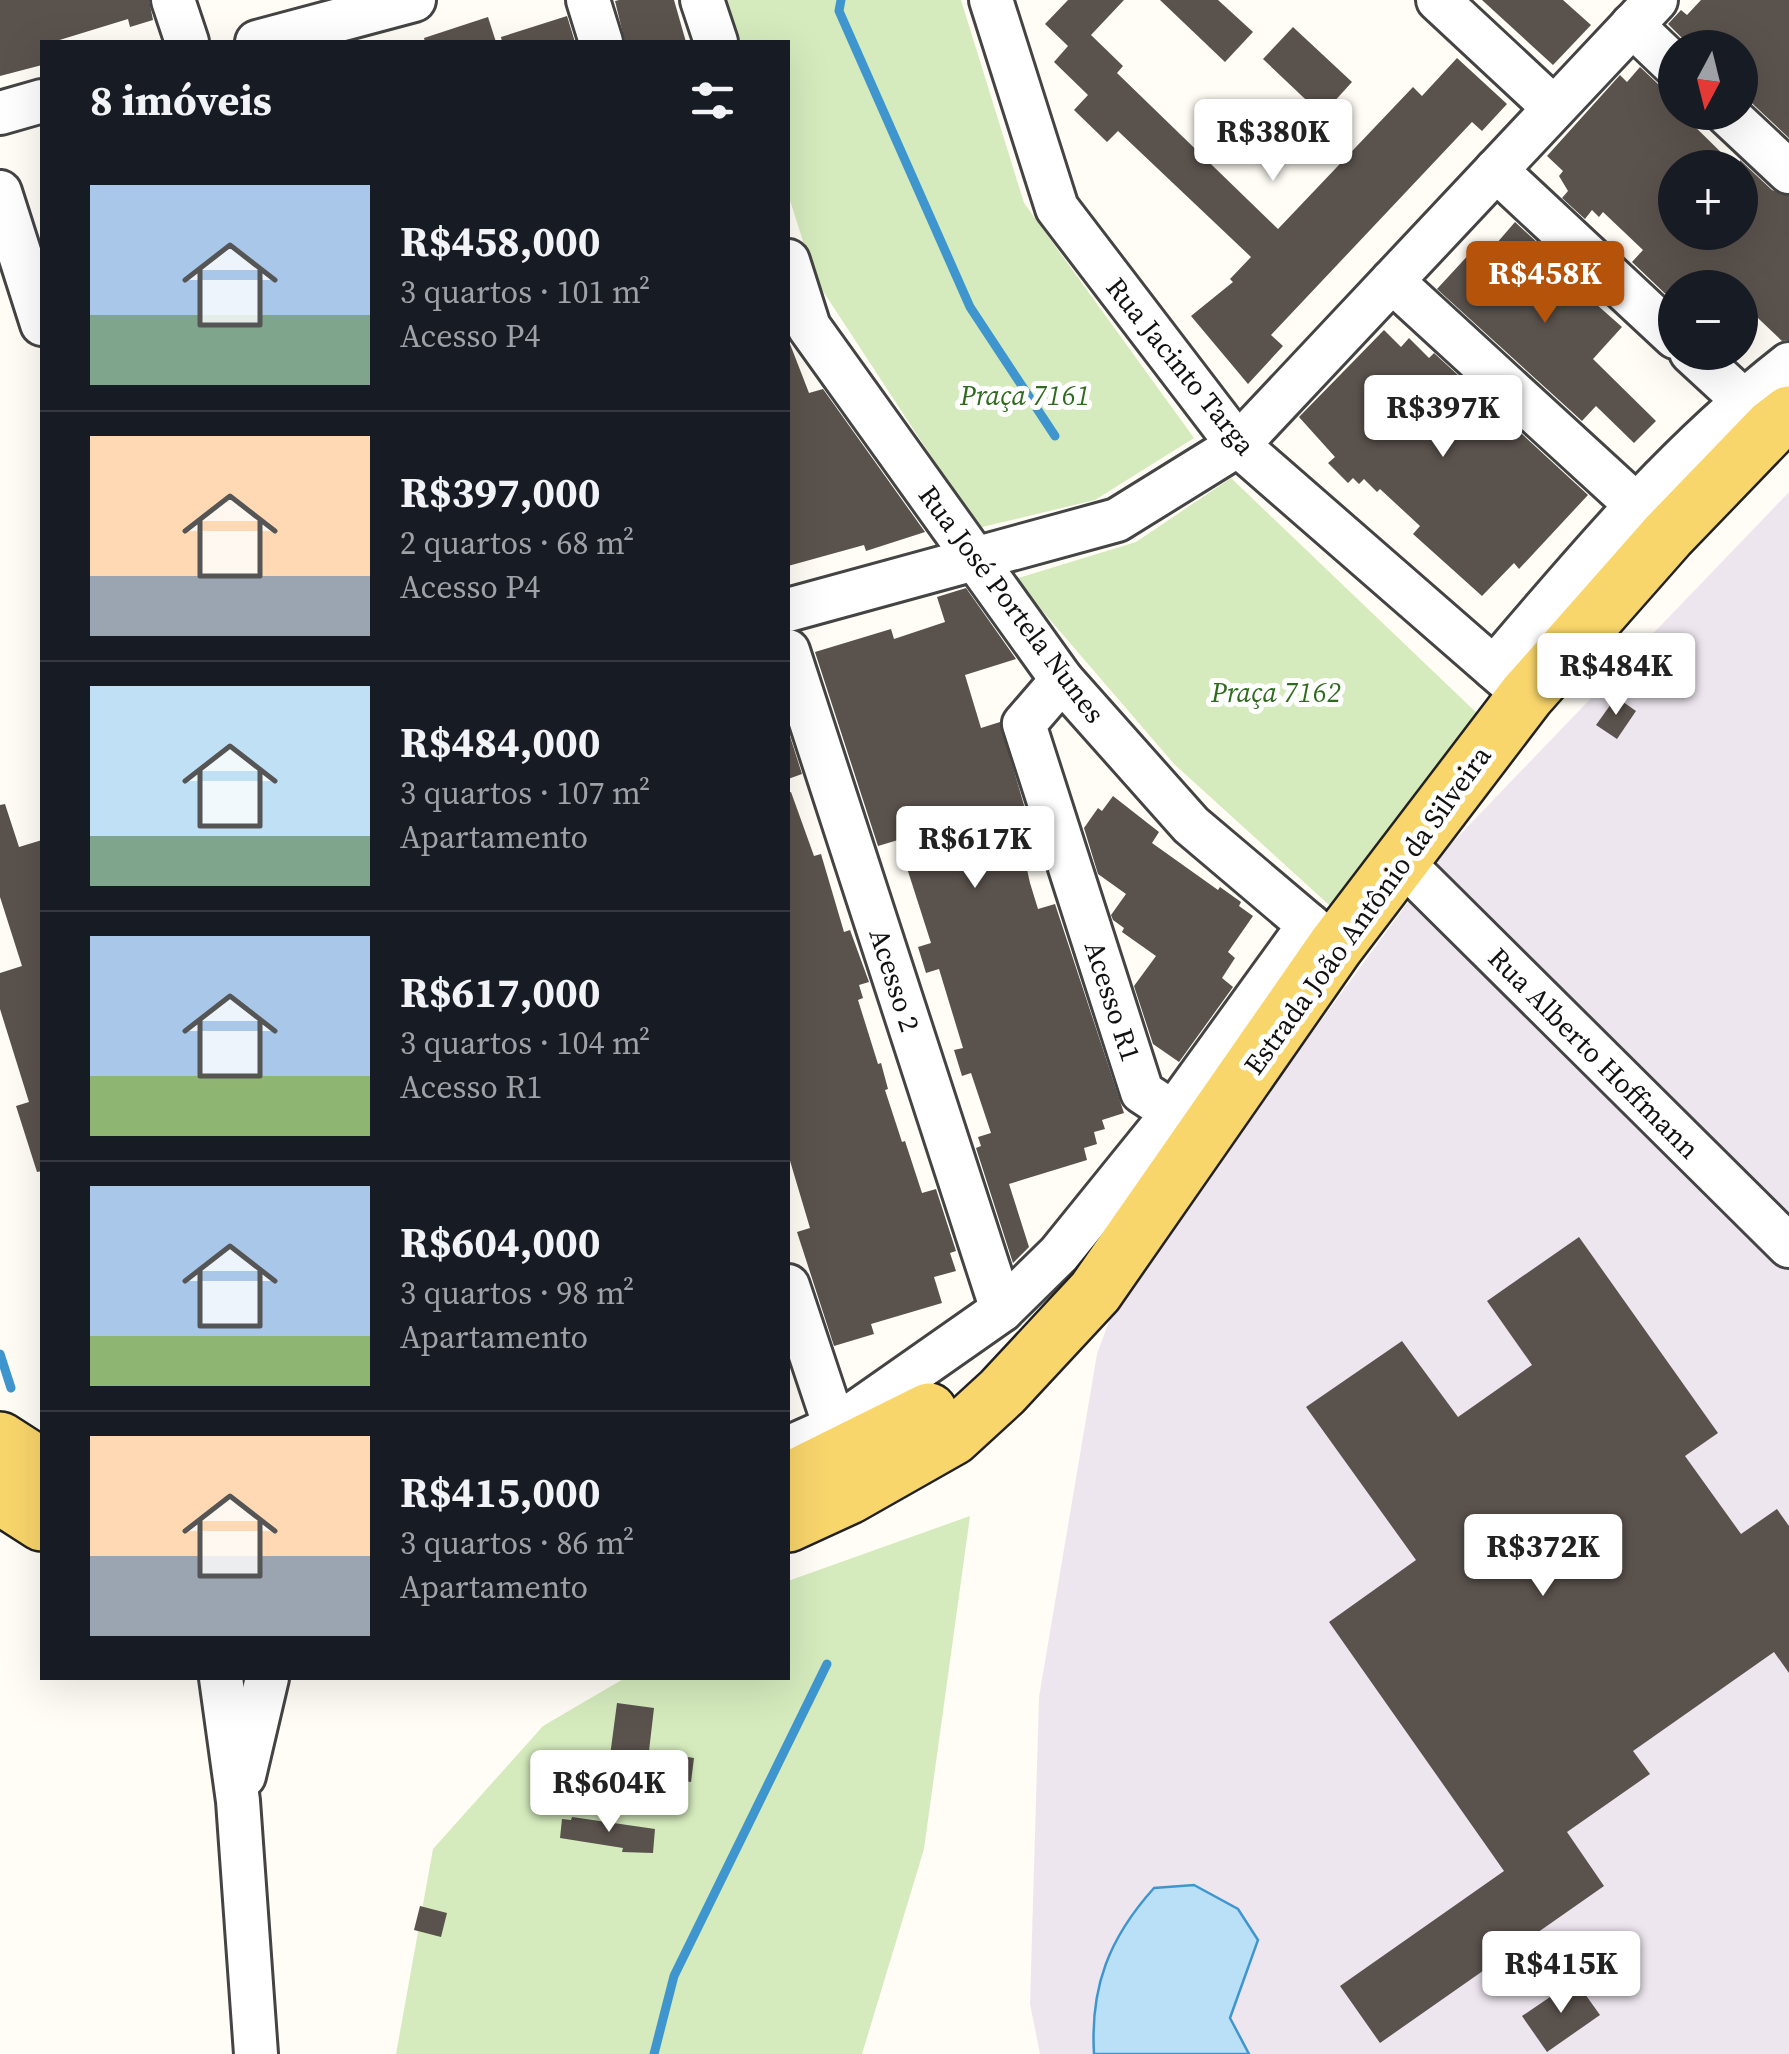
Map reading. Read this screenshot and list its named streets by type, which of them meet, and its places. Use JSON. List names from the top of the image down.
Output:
{
  "streets": {
    "main road": ["Estrada João Antônio da Silveira"],
    "street": [
      "Rua Jacinto Targa",
      "Rua José Portela Nunes",
      "Acesso 2",
      "Acesso R1",
      "Rua Alberto Hoffmann"
    ]
  },
  "crossings": [
    ["Rua Jacinto Targa", "Estrada João Antônio da Silveira"],
    ["Rua José Portela Nunes", "Estrada João Antônio da Silveira"],
    ["Rua José Portela Nunes", "Acesso R1"],
    ["Estrada João Antônio da Silveira", "Acesso 2"],
    ["Estrada João Antônio da Silveira", "Acesso R1"],
    ["Estrada João Antônio da Silveira", "Rua Alberto Hoffmann"]
  ],
  "parks": ["Praça 7161", "Praça 7162"],
  "north": "bottom",
  "page": {
    "map_buttons": ["+", "−"],
    "heading": "8 imóveis",
    "price": [
      "R$380K",
      "R$458K",
      "R$397K",
      "R$484K",
      "R$617K",
      "R$372K",
      "R$604K",
      "R$415K"
    ],
    "list": [
      {
        "name": "R$458,000",
        "note": "3 quartos · 101 m² · Acesso P4"
      },
      {
        "name": "R$397,000",
        "note": "2 quartos · 68 m² · Acesso P4"
      },
      {
        "name": "R$484,000",
        "note": "3 quartos · 107 m² · Apartamento"
      },
      {
        "name": "R$617,000",
        "note": "3 quartos · 104 m² · Acesso R1"
      },
      {
        "name": "R$604,000",
        "note": "3 quartos · 98 m² · Apartamento"
      },
      {
        "name": "R$415,000",
        "note": "3 quartos · 86 m² · Apartamento"
      }
    ]
  }
}
